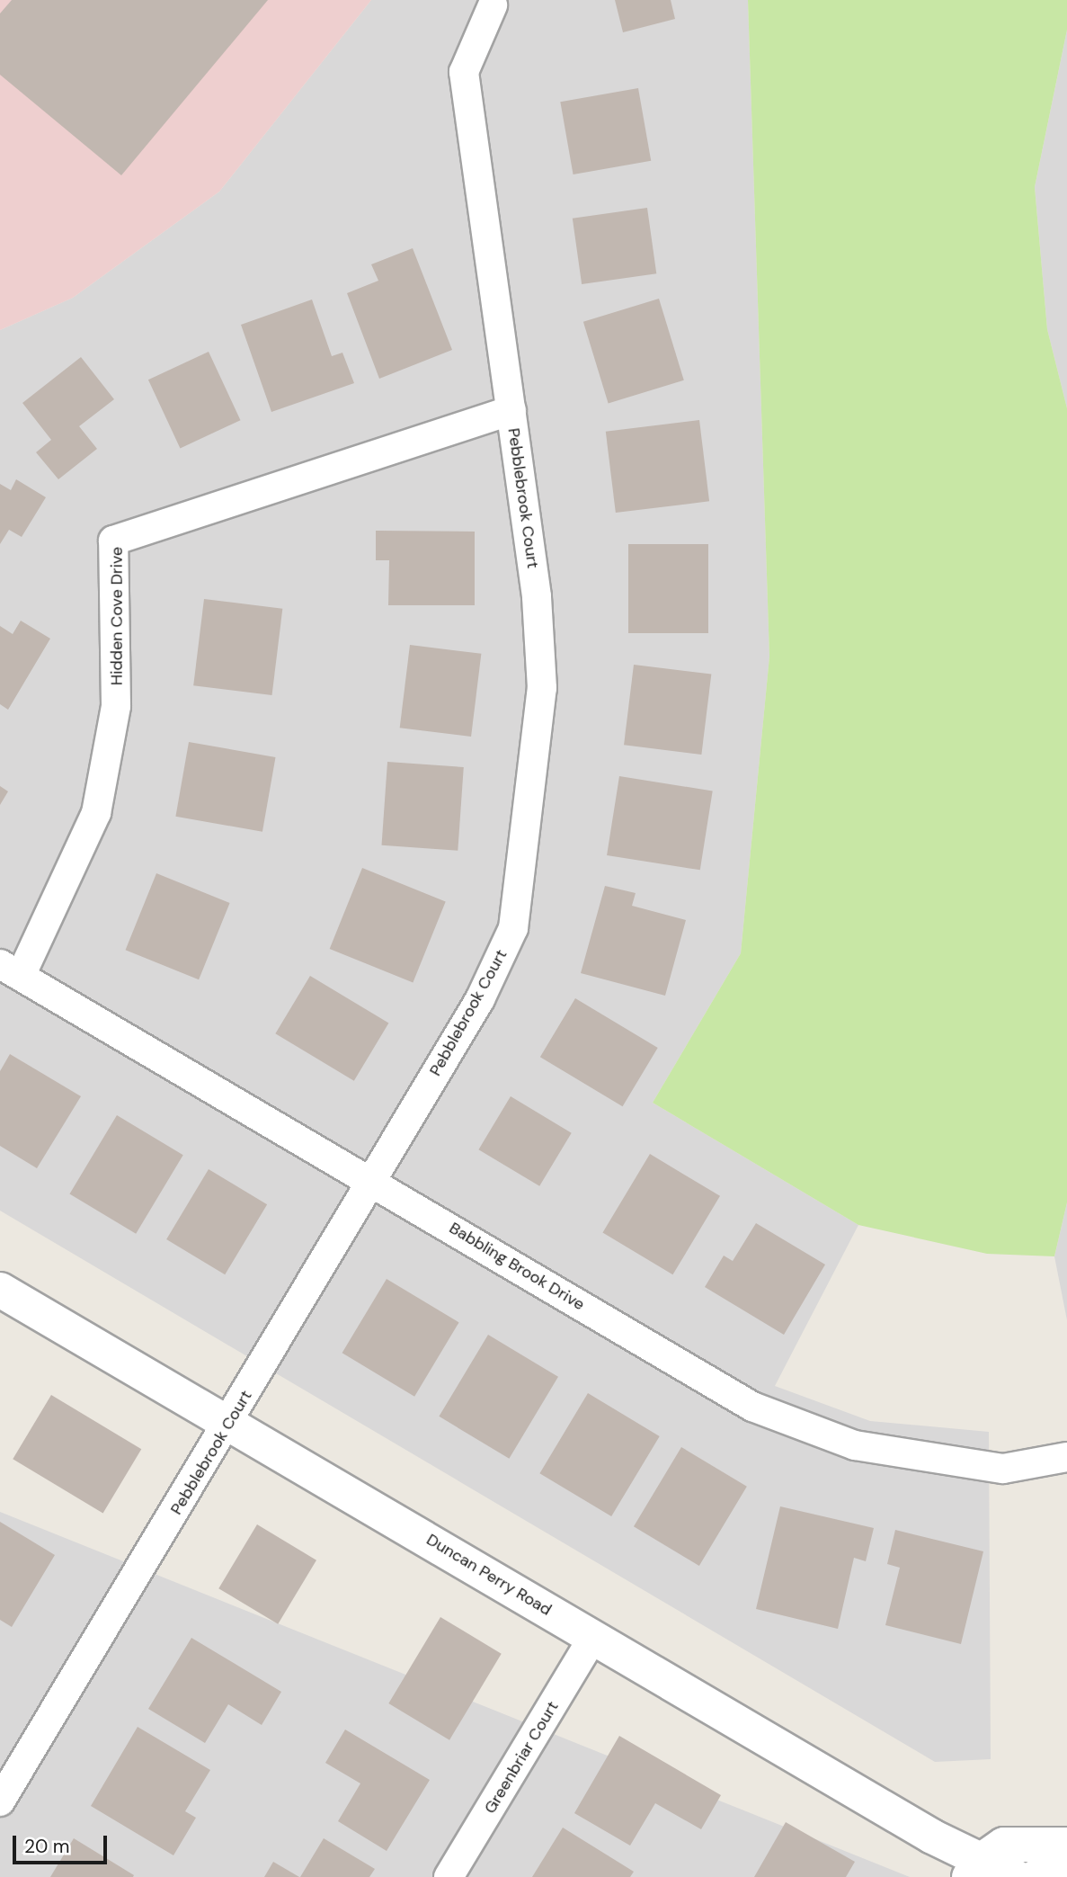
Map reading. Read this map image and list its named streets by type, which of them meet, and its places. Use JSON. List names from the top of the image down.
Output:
{
  "streets": {
    "street": [
      "Pebblebrook Court",
      "Hidden Cove Drive",
      "Babbling Brook Drive",
      "Duncan Perry Road",
      "Greenbriar Court"
    ]
  },
  "crossings": [
    ["Pebblebrook Court", "Hidden Cove Drive"],
    ["Pebblebrook Court", "Babbling Brook Drive"],
    ["Pebblebrook Court", "Duncan Perry Road"],
    ["Hidden Cove Drive", "Babbling Brook Drive"],
    ["Duncan Perry Road", "Greenbriar Court"]
  ],
  "scale_bar": "20 m"
}
